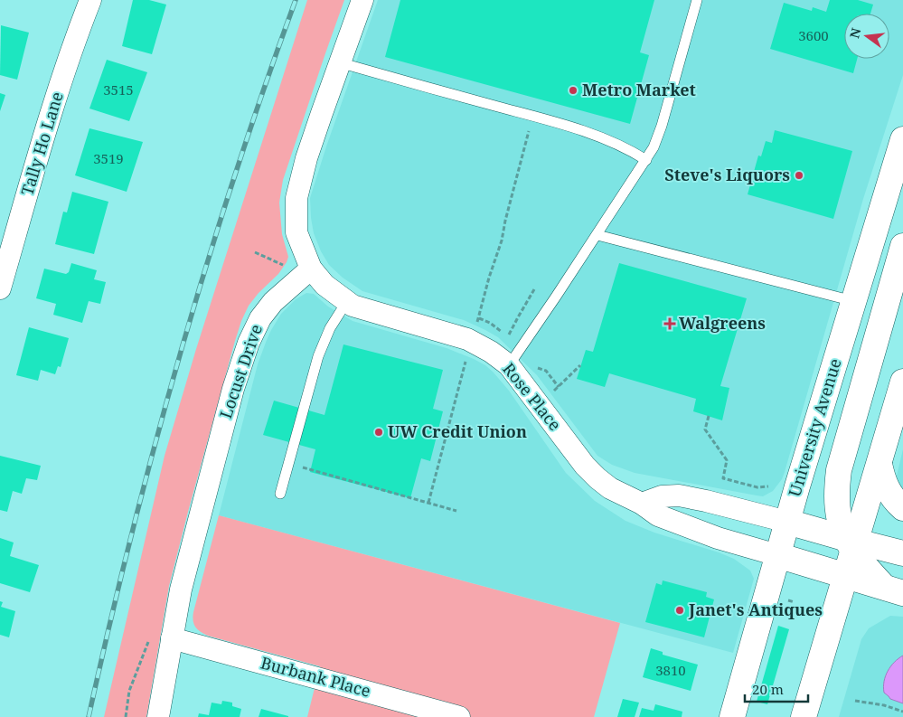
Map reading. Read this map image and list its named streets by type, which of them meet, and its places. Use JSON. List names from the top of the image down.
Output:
{
  "streets": {
    "main road": ["University Avenue"],
    "street": [
      "Tally Ho Lane",
      "Locust Drive",
      "Rose Place",
      "Burbank Place"
    ]
  },
  "crossings": [
    ["Locust Drive", "Rose Place"],
    ["Locust Drive", "Burbank Place"],
    ["Rose Place", "University Avenue"]
  ],
  "places": {
    "other": [
      "Metro Market",
      "Steve's Liquors",
      "UW Credit Union",
      "Janet's Antiques"
    ],
    "health": ["Walgreens"]
  },
  "house_numbers": [
    "3600",
    "3515",
    "3519",
    "3810"
  ],
  "scale_bar": "20 m",
  "north": "left"
}
